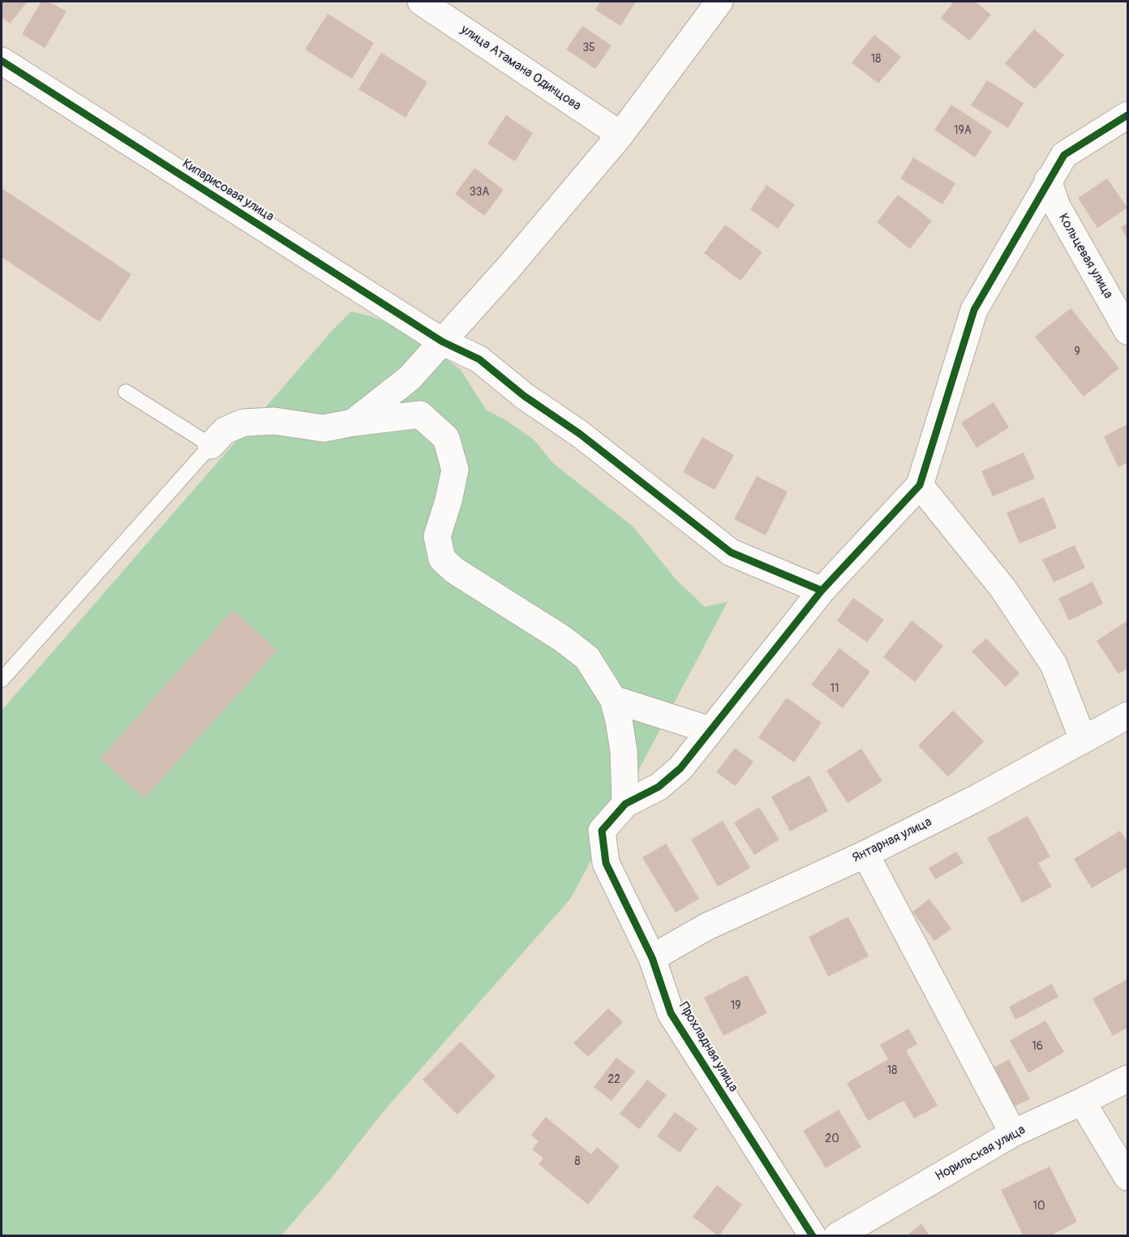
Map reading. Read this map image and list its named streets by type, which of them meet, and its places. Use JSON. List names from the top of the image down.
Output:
{
  "streets": {
    "street": [
      "улица Атамана Одинцова",
      "Кипарисовая улица",
      "Кольцевая улица",
      "Янтарная улица",
      "Прохладная улица",
      "Норильская улица"
    ]
  },
  "crossings": [
    ["Янтарная улица", "Прохладная улица"]
  ],
  "house_numbers": [
    "35",
    "18",
    "19А",
    "33А",
    "9",
    "11",
    "19",
    "16",
    "18",
    "22",
    "20",
    "8",
    "10"
  ]
}
